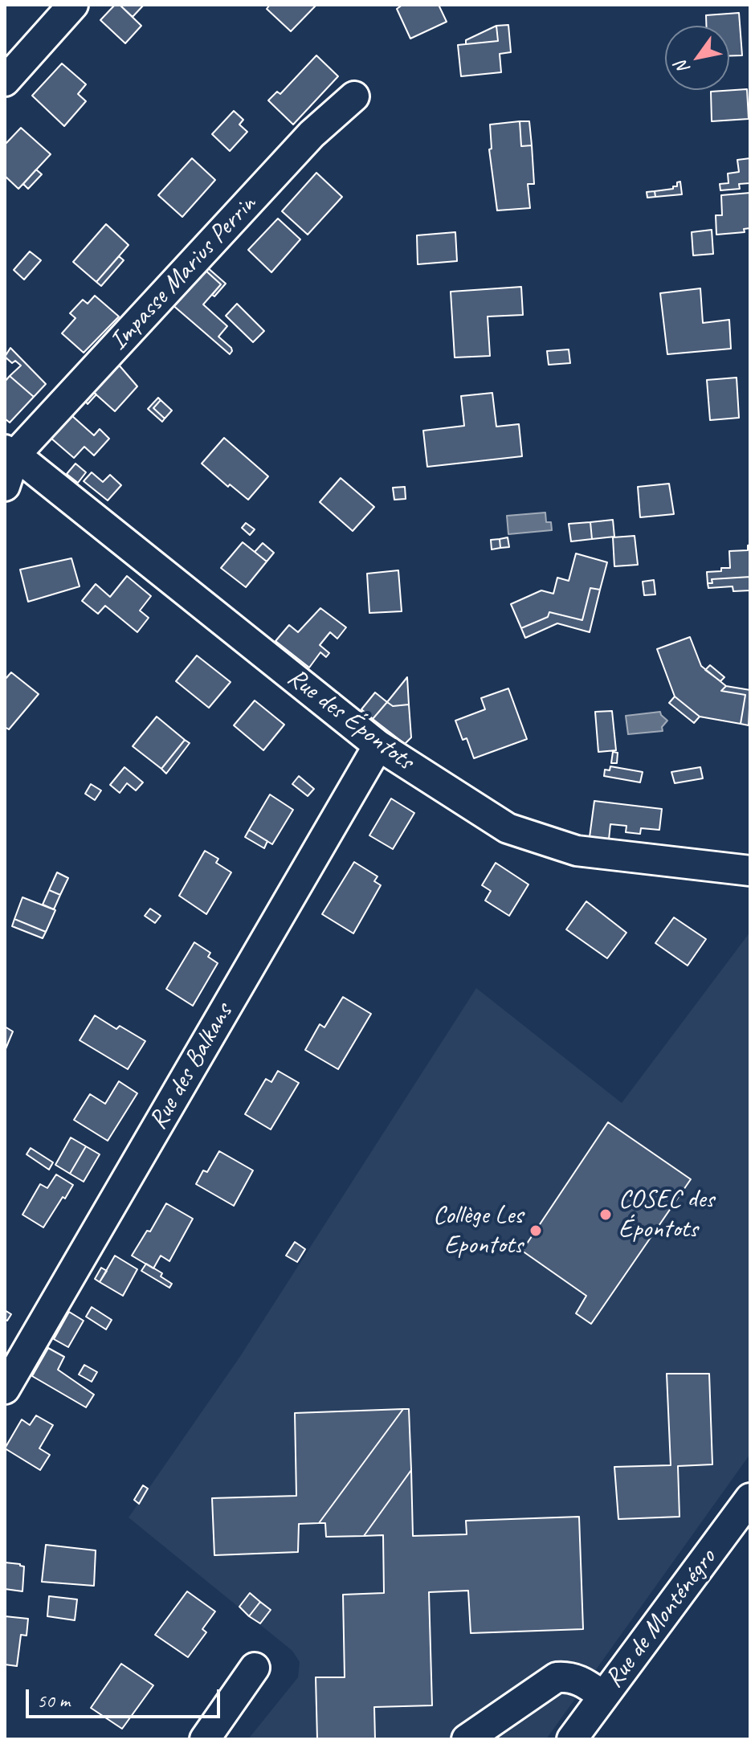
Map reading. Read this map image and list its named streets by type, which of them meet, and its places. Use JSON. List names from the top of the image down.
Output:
{
  "streets": {
    "street": [
      "Impasse Marius Perrin",
      "Rue des Épontots",
      "Rue des Balkans",
      "Rue de Monténégro"
    ]
  },
  "crossings": [
    ["Impasse Marius Perrin", "Rue des Épontots"],
    ["Rue des Épontots", "Rue des Balkans"]
  ],
  "places": ["COSEC des Épontots", "Collège Les Epontots"],
  "scale_bar": "50 m",
  "north": "bottom left"
}
